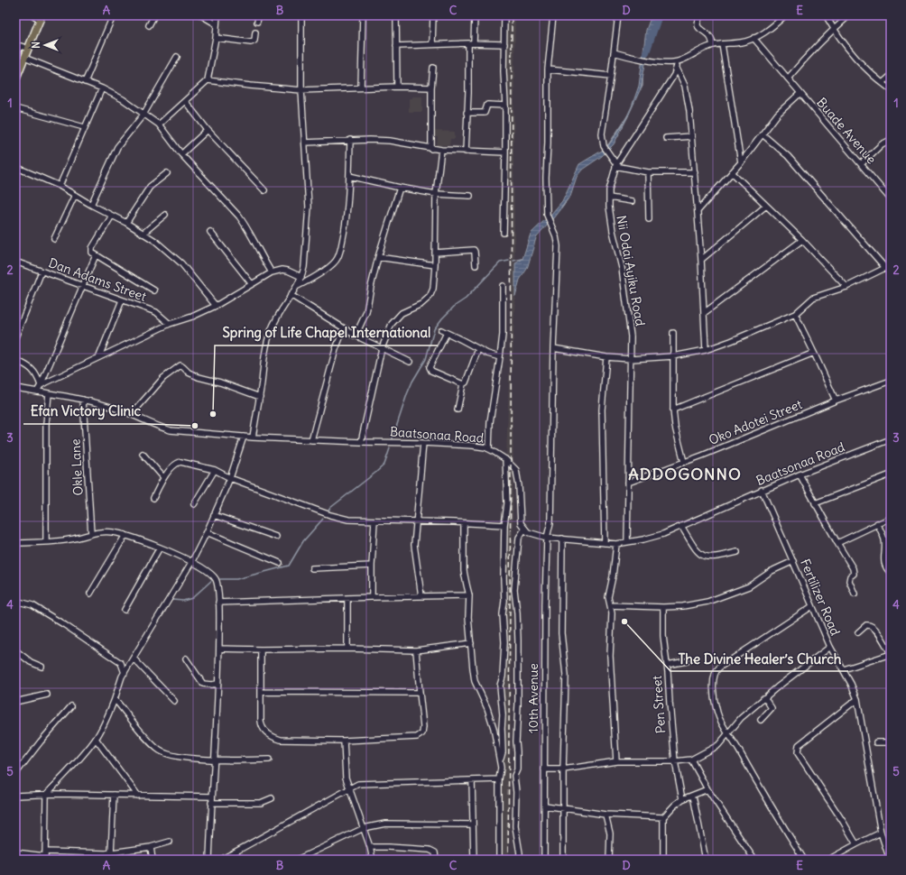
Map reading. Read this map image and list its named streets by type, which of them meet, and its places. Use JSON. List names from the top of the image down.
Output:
{
  "streets": {
    "street": [
      "Buade Avenue",
      "Nii Odai Ayiku Road",
      "Dan Adams Street",
      "Oko Adotei Street",
      "Baatsonaa Road",
      "Okle Lane",
      "Fertilizer Road",
      "10th Avenue",
      "Pen Street"
    ]
  },
  "crossings": [
    ["Nii Odai Ayiku Road", "Oko Adotei Street"],
    ["Nii Odai Ayiku Road", "Baatsonaa Road"],
    ["Baatsonaa Road", "Okle Lane"],
    ["Baatsonaa Road", "Fertilizer Road"],
    ["Baatsonaa Road", "10th Avenue"]
  ],
  "districts": ["ADDOGONNO"],
  "places": ["Spring of Life Chapel International", "Efan Victory Clinic", "The Divine Healer’s Church"],
  "north": "left",
  "grid": {
    "columns": [
      "A",
      "B",
      "C",
      "D",
      "E"
    ],
    "rows": [
      "1",
      "2",
      "3",
      "4",
      "5"
    ]
  }
}
